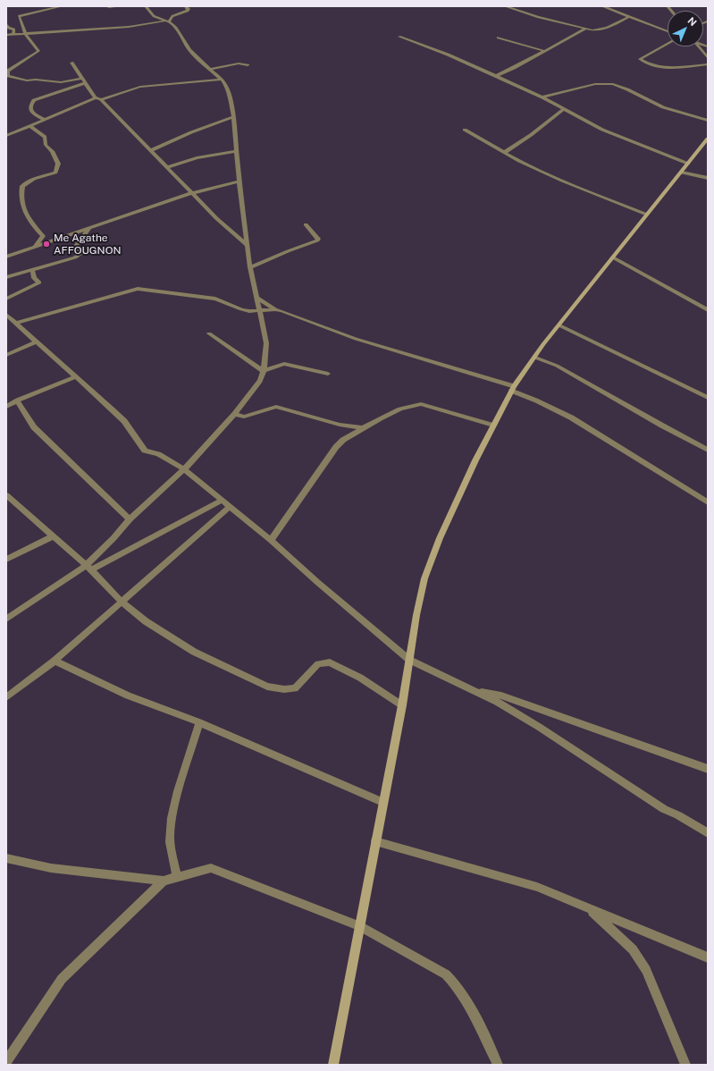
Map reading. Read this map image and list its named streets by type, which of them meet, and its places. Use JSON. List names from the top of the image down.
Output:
{
  "places": ["Me Agathe AFFOUGNON"],
  "north": "top right"
}
